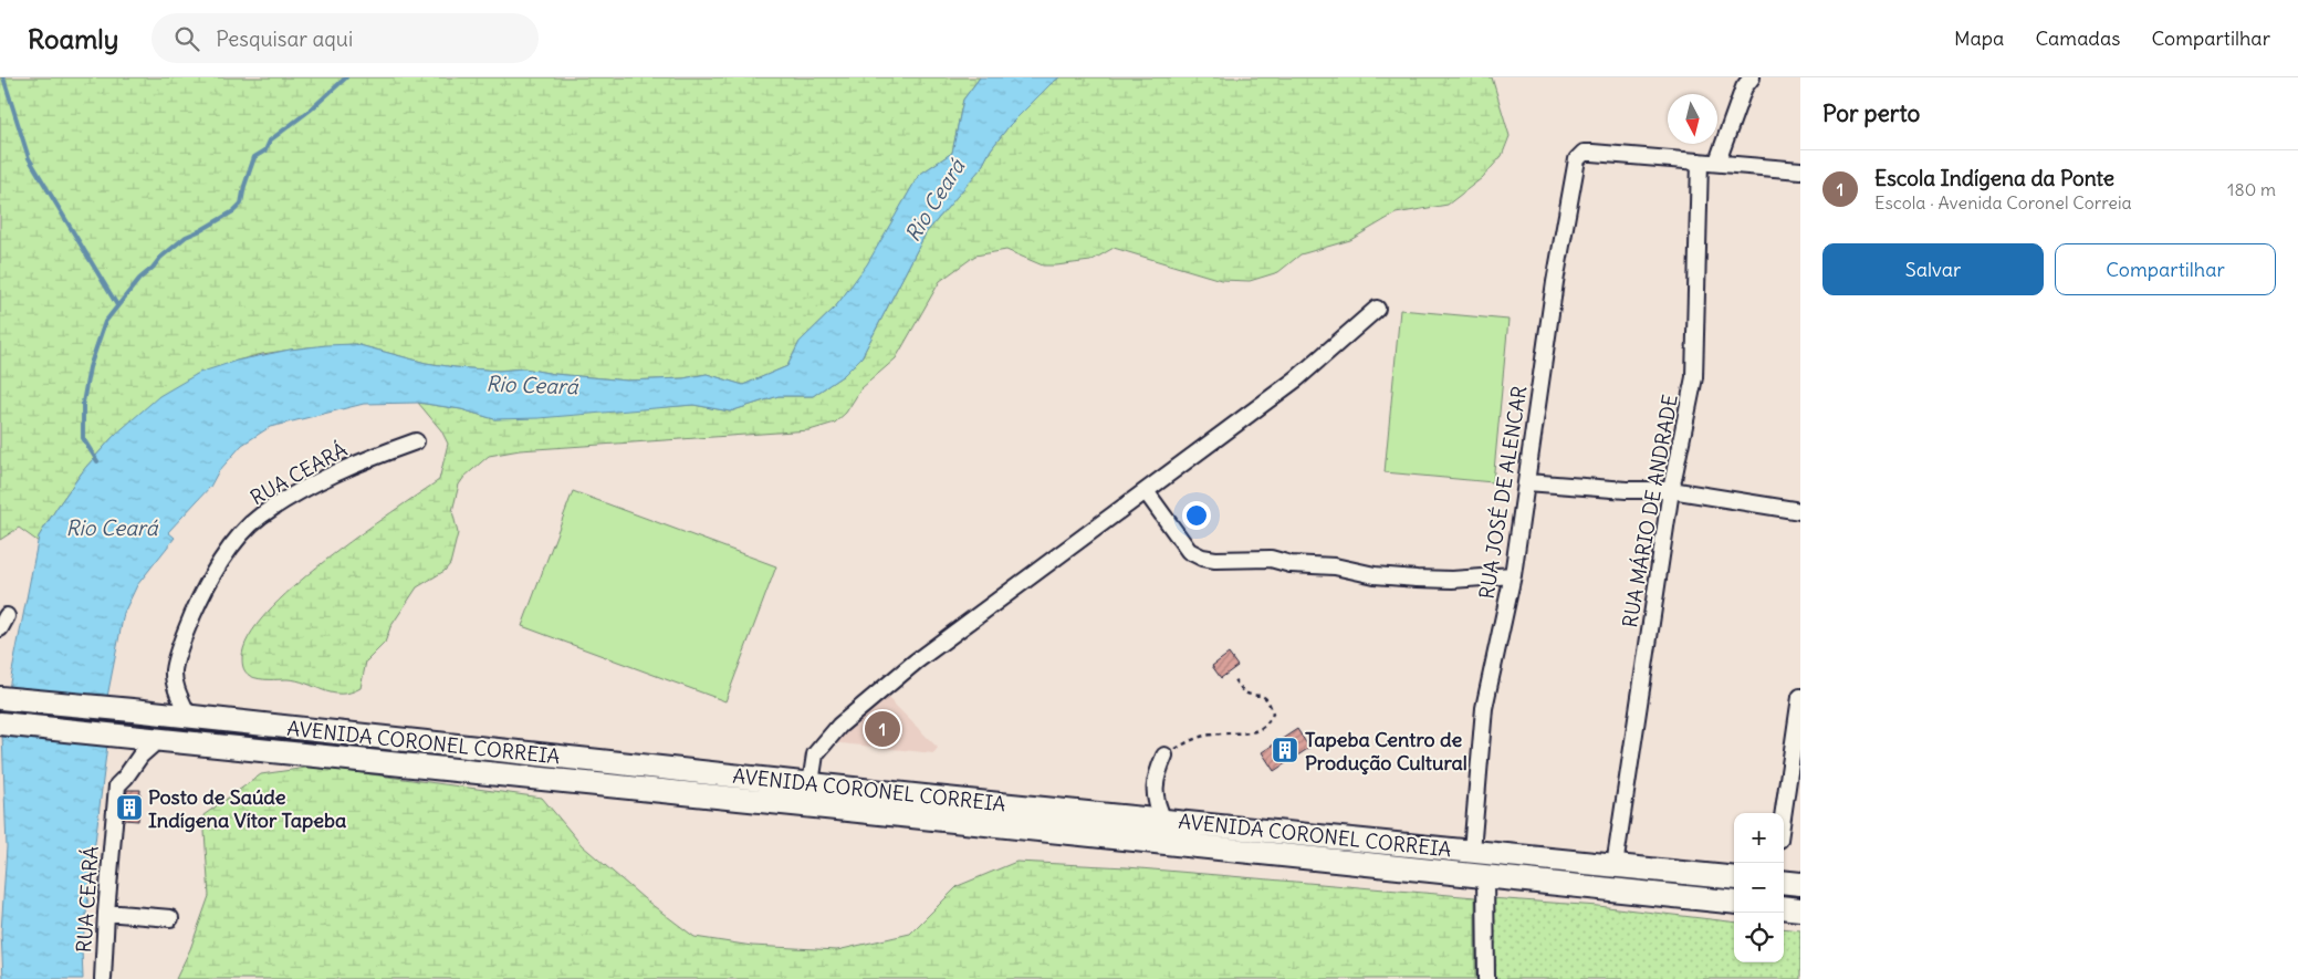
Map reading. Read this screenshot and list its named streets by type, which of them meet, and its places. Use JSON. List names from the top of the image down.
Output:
{
  "streets": {
    "highway": ["AVENIDA CORONEL CORREIA"],
    "street": ["RUA CEARÁ", "RUA JOSÉ DE ALENCAR", "RUA MÁRIO DE ANDRADE"]
  },
  "crossings": [
    ["RUA CEARÁ", "AVENIDA CORONEL CORREIA"],
    ["RUA JOSÉ DE ALENCAR", "RUA MÁRIO DE ANDRADE"],
    ["RUA JOSÉ DE ALENCAR", "AVENIDA CORONEL CORREIA"],
    ["RUA MÁRIO DE ANDRADE", "AVENIDA CORONEL CORREIA"]
  ],
  "water": ["Rio Ceará"],
  "places": {
    "building": ["Tapeba Centro de Produção Cultural", "Posto de Saúde Indígena Vítor Tapeba"]
  },
  "north": "bottom",
  "page": {
    "header": "Roamly",
    "search": "Pesquisar aqui",
    "nav": ["Mapa", "Camadas", "Compartilhar"],
    "heading": "Por perto",
    "list": [
      {
        "mark": "1",
        "name": "Escola Indígena da Ponte",
        "note": "Escola · Avenida Coronel Correia",
        "value": "180 m"
      }
    ],
    "buttons": ["Salvar", "Compartilhar"],
    "pins": "1",
    "map_buttons": ["+", "−"]
  }
}
